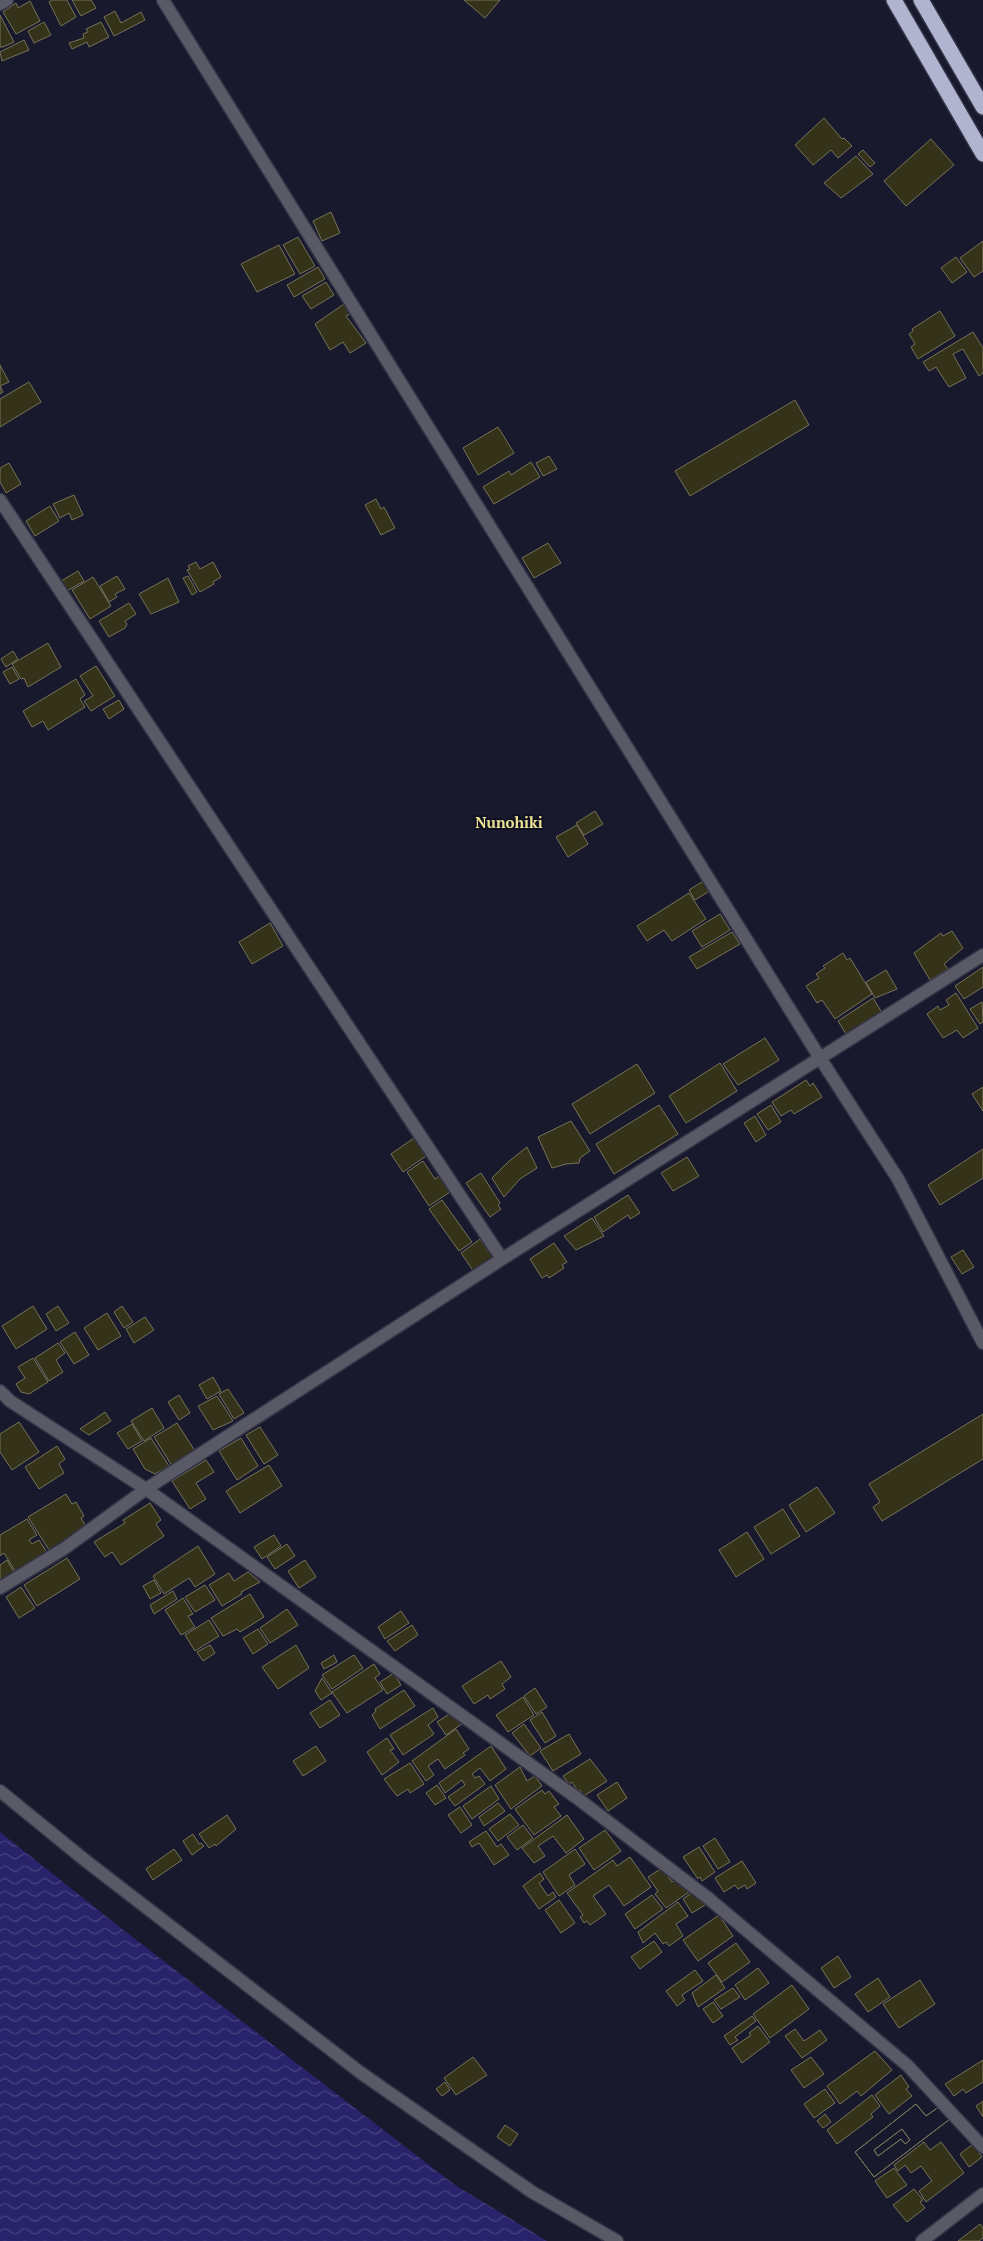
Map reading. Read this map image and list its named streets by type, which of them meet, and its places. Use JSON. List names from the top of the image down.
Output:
{
  "districts": ["Nunohiki"]
}
